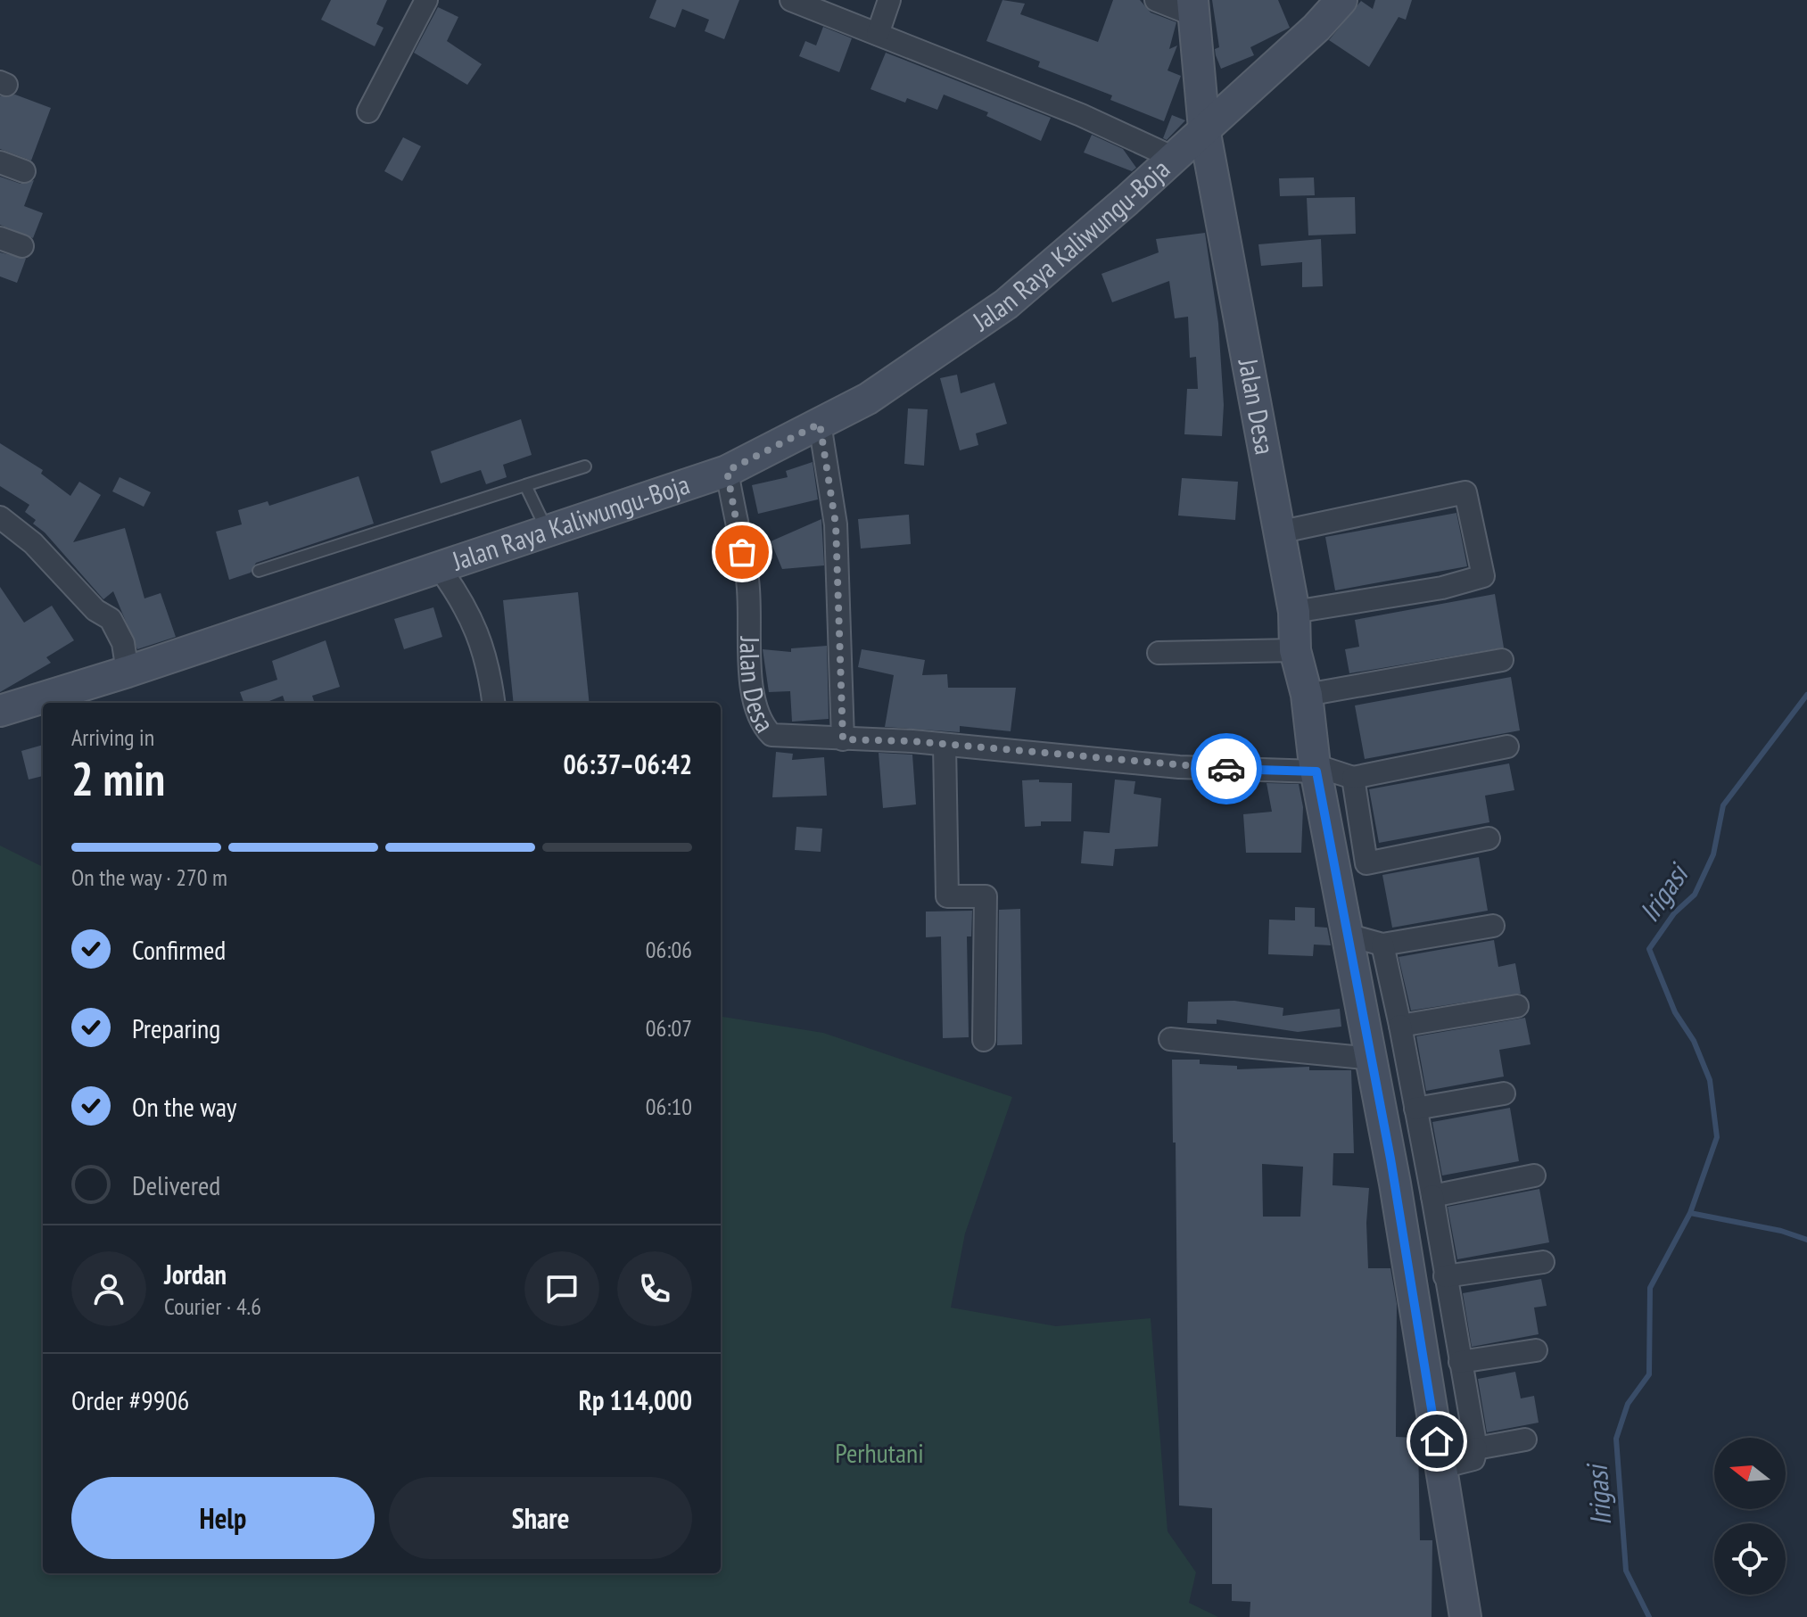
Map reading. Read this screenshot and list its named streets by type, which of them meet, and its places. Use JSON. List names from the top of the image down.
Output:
{
  "streets": {
    "street": ["Jalan Raya Kaliwungu-Boja", "Jalan Desa"]
  },
  "crossings": [
    ["Jalan Raya Kaliwungu-Boja", "Jalan Desa"]
  ],
  "water": ["Irigasi"],
  "parks": ["Perhutani"],
  "north": "left",
  "page": {
    "heading": ["2 min", "Arriving in", "06:37–06:42"],
    "panel": [
      "Jordan",
      "Courier · 4.6",
      "Order #9906",
      "Rp 114,000"
    ],
    "bar": "On the way · 270 m",
    "list": [
      ["Confirmed", "06:06"],
      ["Preparing", "06:07"],
      ["On the way", "06:10"],
      "Delivered"
    ],
    "buttons": ["Help", "Share"]
  }
}
